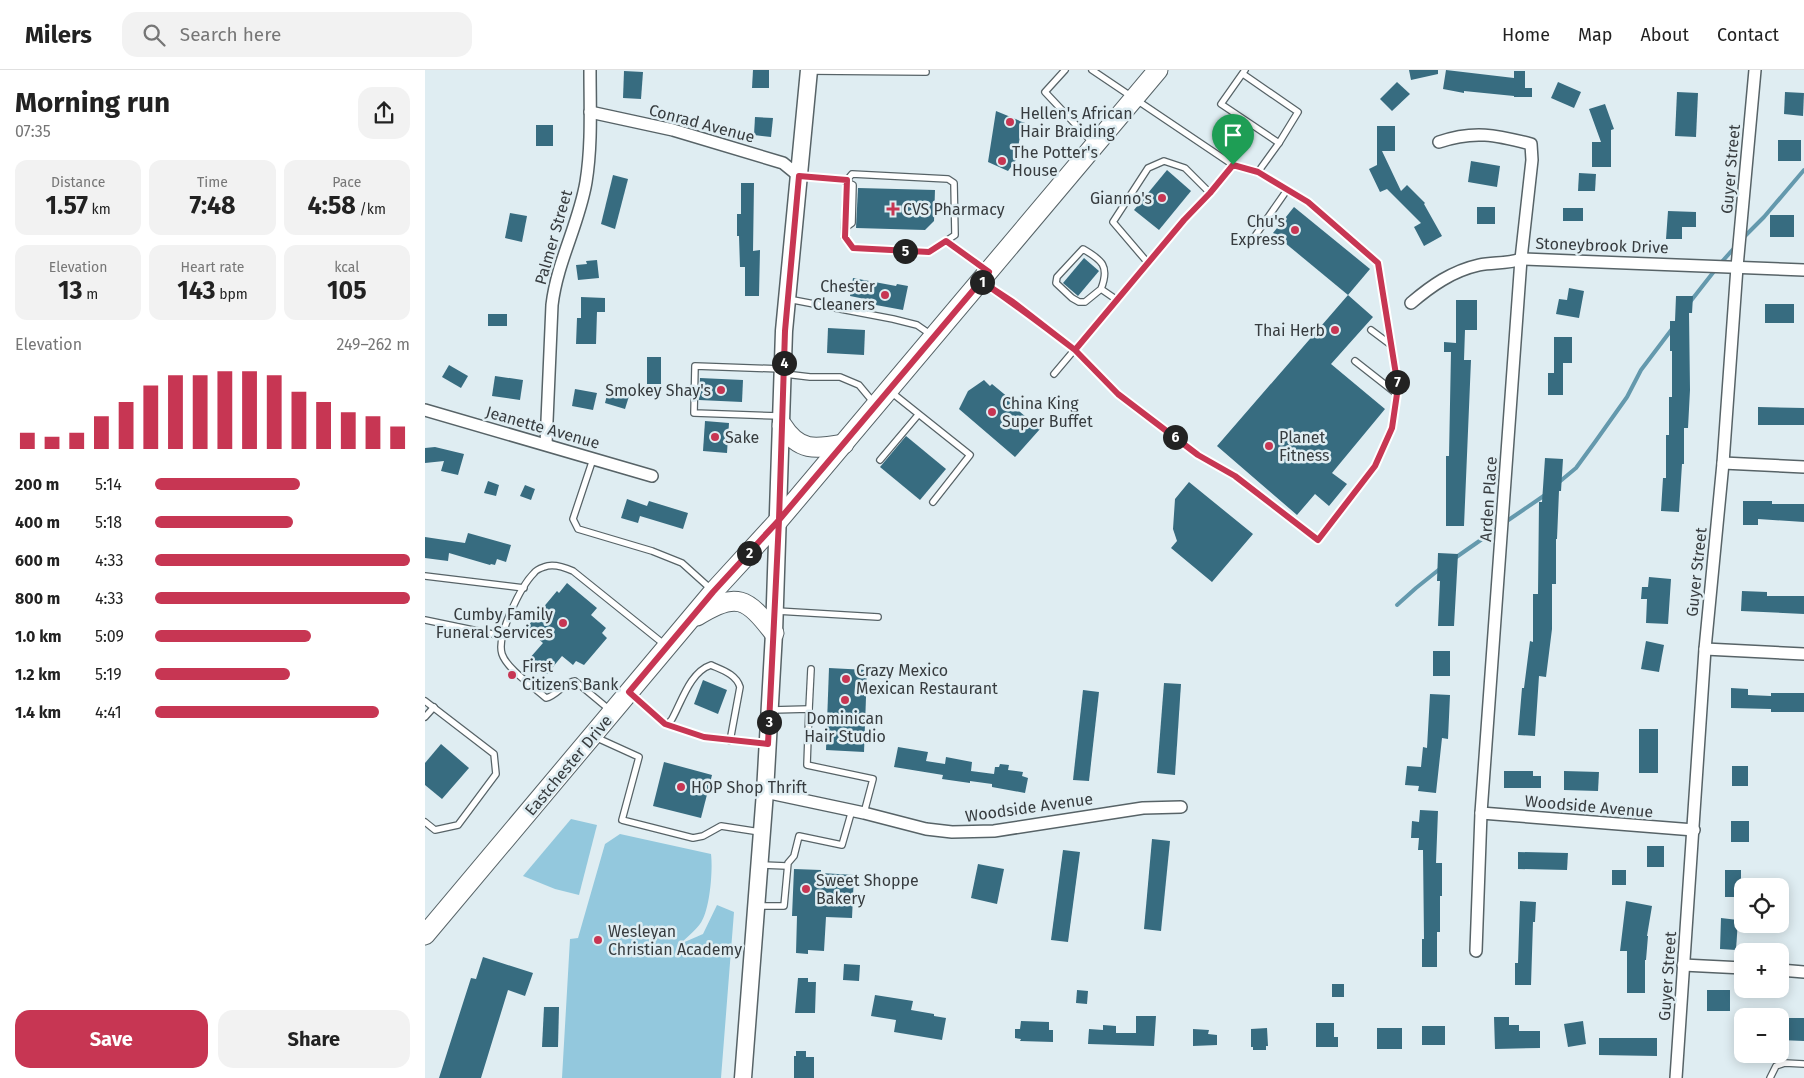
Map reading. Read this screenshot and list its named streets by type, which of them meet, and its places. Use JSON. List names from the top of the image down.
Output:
{
  "streets": {
    "main road": ["Eastchester Drive"],
    "street": [
      "Conrad Avenue",
      "Guyer Street",
      "Palmer Street",
      "Stoneybrook Drive",
      "Jeanette Avenue",
      "Arden Place",
      "Woodside Avenue"
    ]
  },
  "crossings": [
    ["Conrad Avenue", "Palmer Street"],
    ["Guyer Street", "Stoneybrook Drive"],
    ["Guyer Street", "Woodside Avenue"],
    ["Palmer Street", "Jeanette Avenue"],
    ["Stoneybrook Drive", "Arden Place"],
    ["Arden Place", "Woodside Avenue"]
  ],
  "places": {
    "other": [
      "Hellen's African Hair Braiding",
      "The Potter's House",
      "Gianno's",
      "Chu's Express",
      "Chester Cleaners",
      "Thai Herb",
      "Smokey Shay's",
      "China King Super Buffet",
      "Sake",
      "Planet Fitness",
      "Cumby Family Funeral Services",
      "First Citizens Bank",
      "Crazy Mexico Mexican Restaurant",
      "Dominican Hair Studio",
      "HOP Shop Thrift",
      "Sweet Shoppe Bakery",
      "Wesleyan Christian Academy"
    ],
    "health": ["CVS Pharmacy"]
  },
  "page": {
    "header": "Milers",
    "search": "Search here",
    "nav": [
      "Home",
      "Map",
      "About",
      "Contact"
    ],
    "heading": ["Morning run", "07:35"],
    "stats": [
      ["Distance", "1.57 km"],
      ["Time", "7:48"],
      ["Pace", "4:58 /km"],
      ["Elevation", "13 m"],
      ["Heart rate", "143 bpm"],
      ["kcal", "105"]
    ],
    "pins": [
      "5",
      "1",
      "4",
      "7",
      "6",
      "2",
      "3"
    ],
    "chart": ["Elevation", "249–262 m"],
    "list": [
      {
        "name": "200 m",
        "note": "5:14"
      },
      {
        "name": "400 m",
        "note": "5:18"
      },
      {
        "name": "600 m",
        "note": "4:33"
      },
      {
        "name": "800 m",
        "note": "4:33"
      },
      {
        "name": "1.0 km",
        "note": "5:09"
      },
      {
        "name": "1.2 km",
        "note": "5:19"
      },
      {
        "name": "1.4 km",
        "note": "4:41"
      }
    ],
    "map_buttons": ["+", "−"],
    "buttons": ["Save", "Share"]
  }
}
